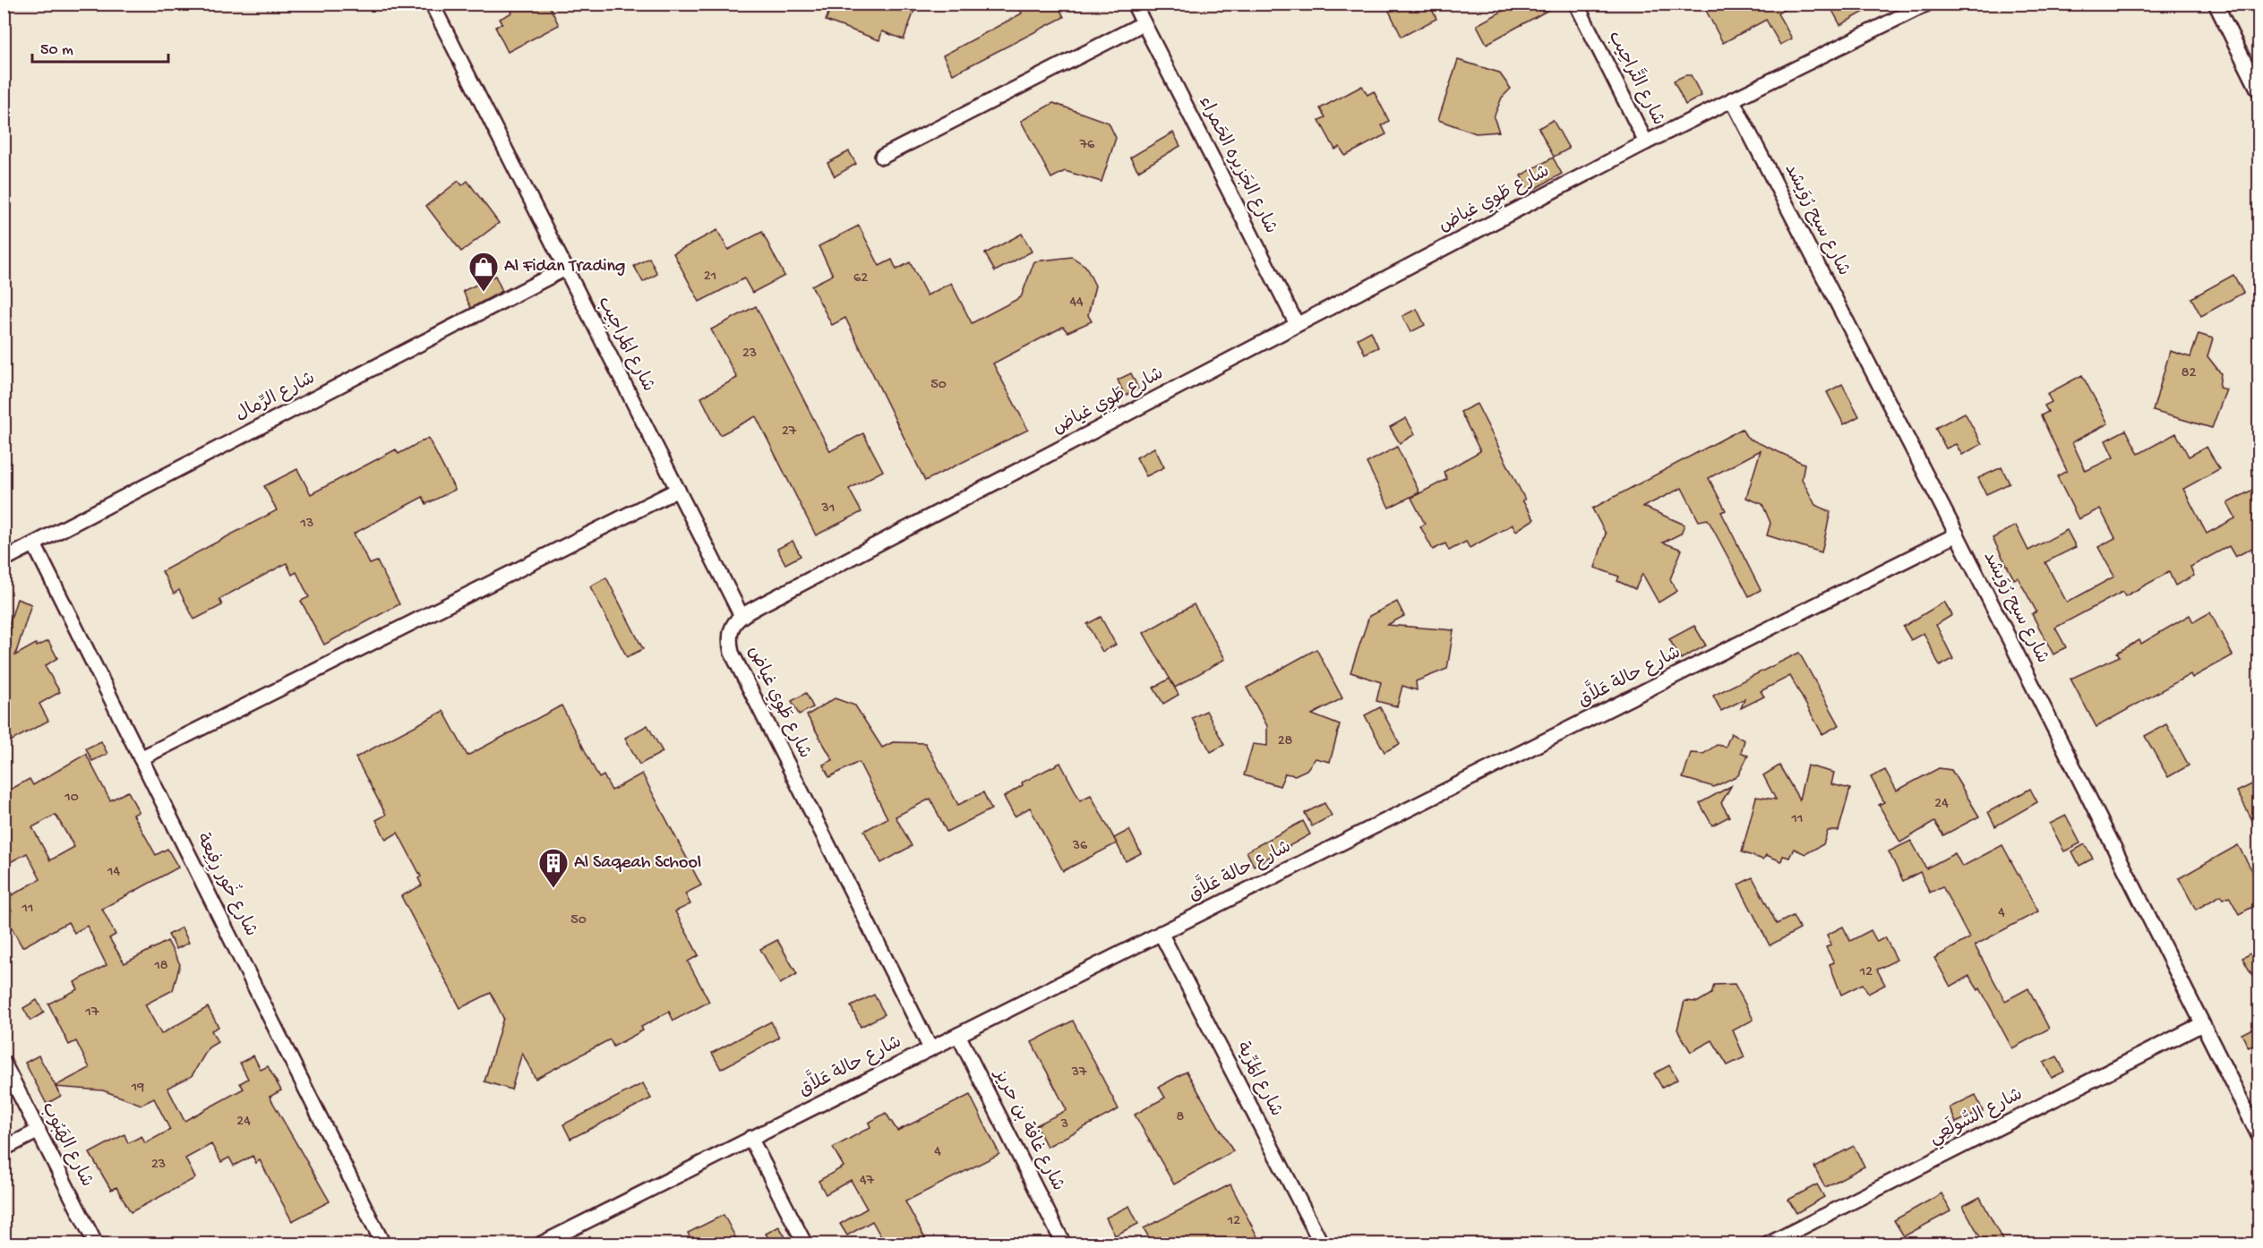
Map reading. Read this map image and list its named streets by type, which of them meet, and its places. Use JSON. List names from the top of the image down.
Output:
{
  "streets": {
    "street": [
      "شارع التَّراحِيب",
      "شارع الجَزيره الحَمراء",
      "شارع طَوِي غياض",
      "شارع سيح رُوَيشد",
      "شارع المَراجِيب",
      "شارع الرِّمال",
      "شارع حالة عَلاَّق",
      "شارع خُور رِفِيعة",
      "شارع المَرِّية",
      "شارع السُّولَعِي",
      "شارع غافة بن حريز",
      "شارع الهَبُوب"
    ]
  },
  "crossings": [
    ["شارع التَّراحِيب", "شارع طَوِي غياض"],
    ["شارع الجَزيره الحَمراء", "شارع طَوِي غياض"],
    ["شارع طَوِي غياض", "شارع سيح رُوَيشد"],
    ["شارع طَوِي غياض", "شارع المَراجِيب"],
    ["شارع طَوِي غياض", "شارع حالة عَلاَّق"],
    ["شارع سيح رُوَيشد", "شارع حالة عَلاَّق"],
    ["شارع سيح رُوَيشد", "شارع السُّولَعِي"],
    ["شارع المَراجِيب", "شارع الرِّمال"],
    ["شارع الرِّمال", "شارع خُور رِفِيعة"],
    ["شارع حالة عَلاَّق", "شارع المَرِّية"],
    ["شارع حالة عَلاَّق", "شارع غافة بن حريز"]
  ],
  "places": {
    "shop": ["Al Fidan Trading"],
    "building": ["Al Saqeah School"]
  },
  "house_numbers": [
    "76",
    "21",
    "62",
    "44",
    "23",
    "82",
    "50",
    "27",
    "31",
    "13",
    "28",
    "10",
    "24",
    "11",
    "36",
    "14",
    "11",
    "4",
    "50",
    "18",
    "12",
    "17",
    "37",
    "19",
    "8",
    "24",
    "3",
    "4",
    "23",
    "47",
    "12"
  ],
  "scale_bar": "50 m"
}
